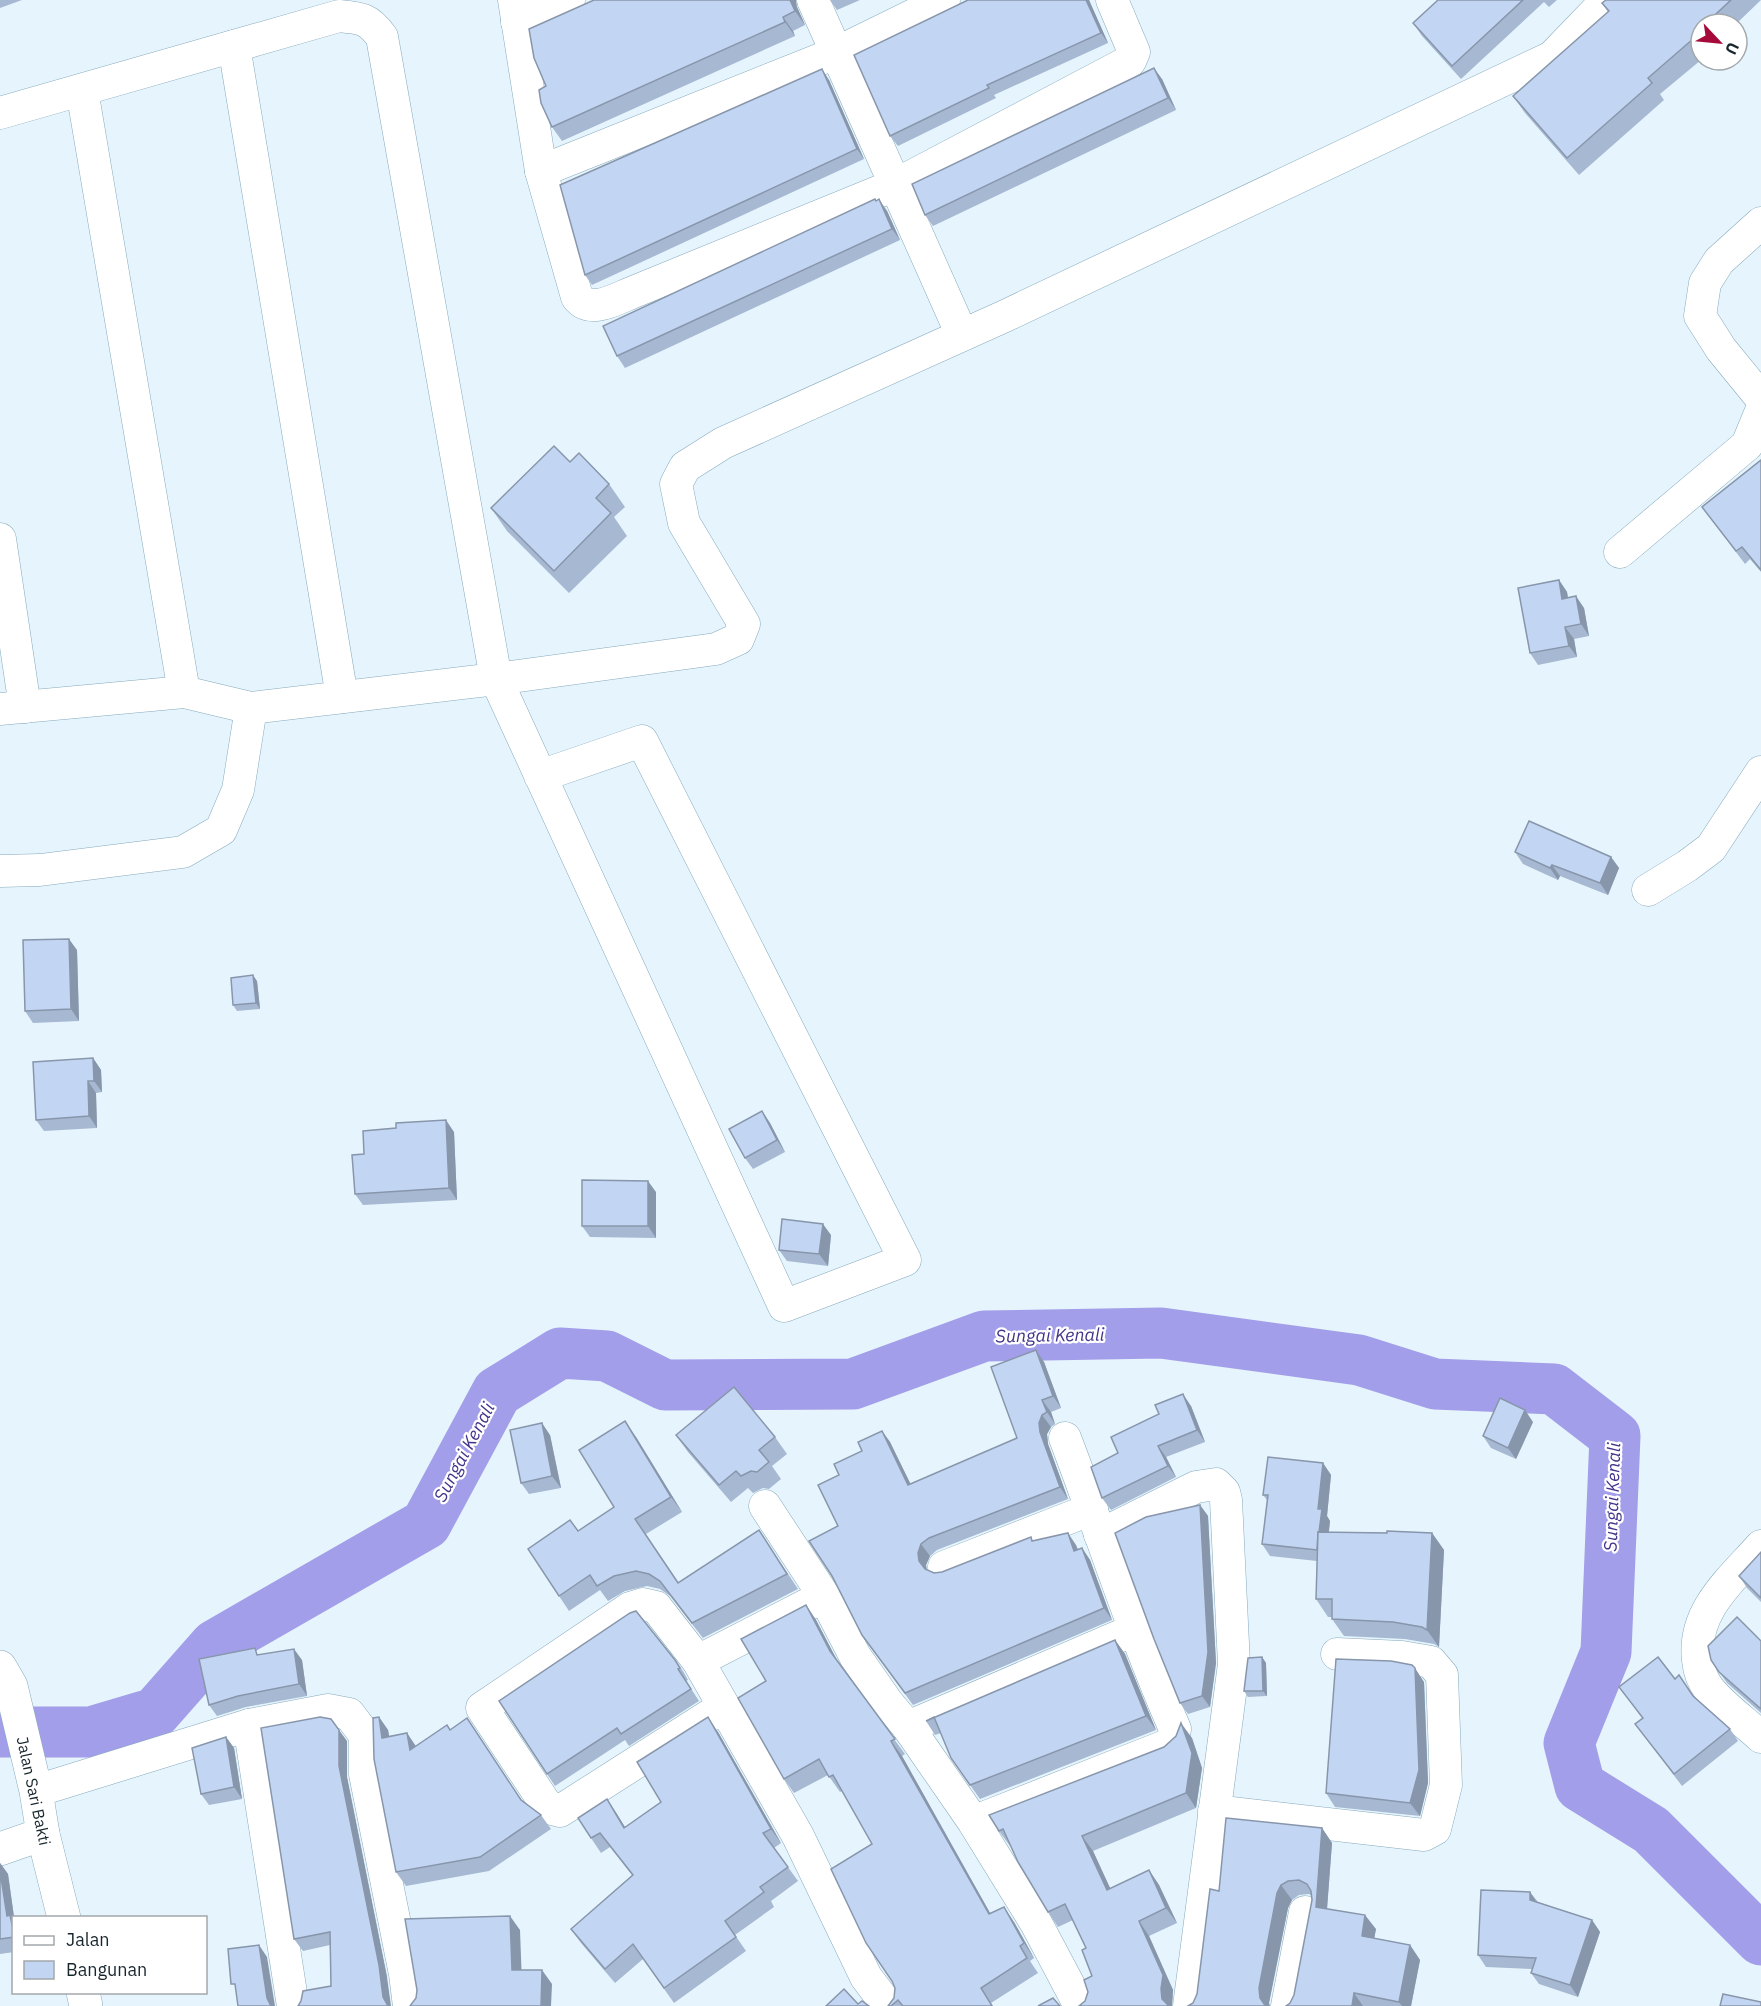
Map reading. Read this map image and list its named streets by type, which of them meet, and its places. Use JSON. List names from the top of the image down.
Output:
{
  "streets": {
    "main road": ["Jalan Sari Bakti"]
  },
  "water": ["Sungai Kenali"],
  "legend": ["Jalan", "Bangunan"],
  "north": "bottom right"
}
